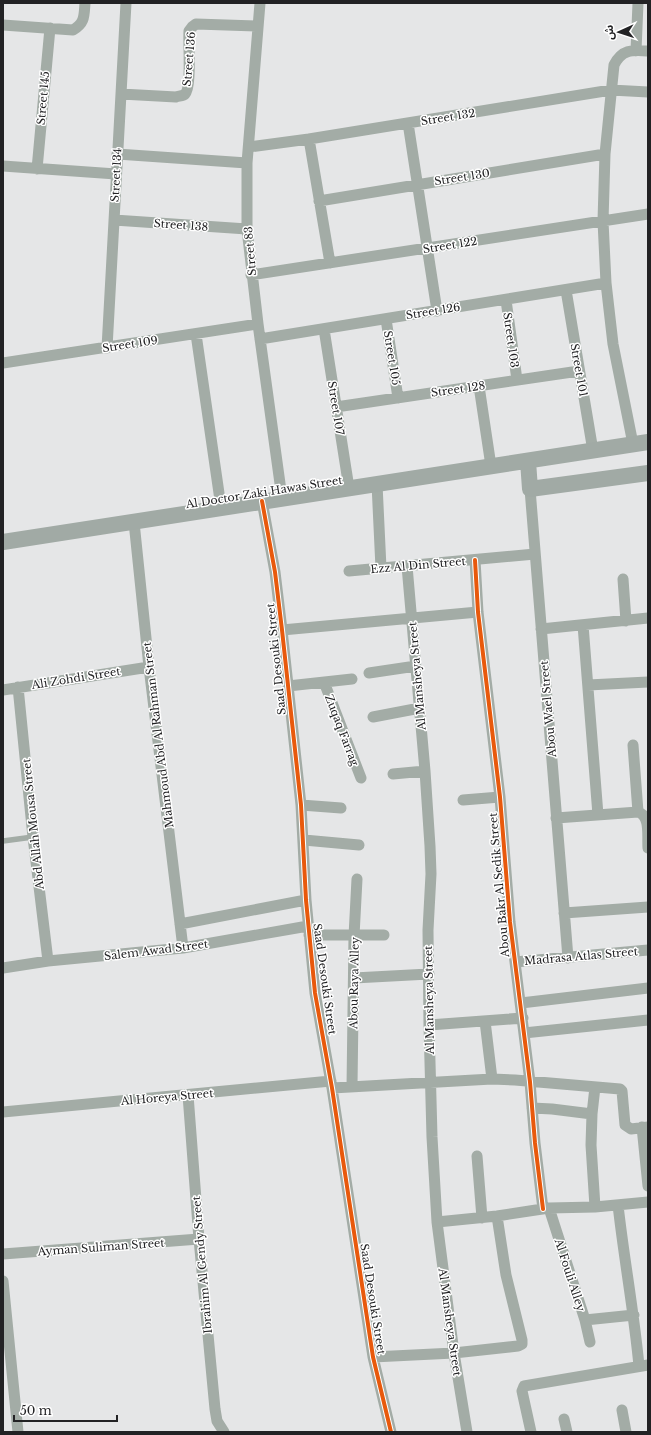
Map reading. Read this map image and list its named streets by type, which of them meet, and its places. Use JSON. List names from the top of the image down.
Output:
{
  "streets": {
    "street": [
      "Street 136",
      "Street 145",
      "Street 132",
      "Street 134",
      "Street 130",
      "Street 138",
      "Street 122",
      "Street 83",
      "Street 126",
      "Street 103",
      "Street 109",
      "Street 105",
      "Street 101",
      "Street 128",
      "Street 107",
      "Al Doctor Zaki Hawas Street",
      "Ezz Al Din Street",
      "Saad Desouki Street",
      "Al Mansheya Street",
      "Ali Zohdi Street",
      "Abou Wael Street",
      "Zuqaq Farrag",
      "Mahmoud Abd Al Rahman Street",
      "Abd Allah Mousa Street",
      "Abou Bakr Al Sedik Street",
      "Salem Awad Street",
      "Madrasa Atlas Street",
      "Abou Raya Alley",
      "Al Horeya Street",
      "Ayman Suliman Street",
      "Ibrahim Al Gendy Street",
      "Al Fouli Alley"
    ]
  },
  "crossings": [
    ["Street 136", "Street 134"],
    ["Street 136", "Street 83"],
    ["Street 132", "Street 83"],
    ["Street 134", "Street 138"],
    ["Street 134", "Street 109"],
    ["Street 138", "Street 83"],
    ["Street 122", "Street 83"],
    ["Street 83", "Street 126"],
    ["Street 83", "Street 109"],
    ["Street 83", "Al Doctor Zaki Hawas Street"],
    ["Street 126", "Street 103"],
    ["Street 126", "Street 105"],
    ["Street 126", "Street 101"],
    ["Street 126", "Street 107"],
    ["Street 103", "Street 128"],
    ["Street 105", "Street 128"],
    ["Street 101", "Street 128"],
    ["Street 101", "Al Doctor Zaki Hawas Street"],
    ["Street 128", "Street 107"],
    ["Street 107", "Al Doctor Zaki Hawas Street"],
    ["Al Doctor Zaki Hawas Street", "Saad Desouki Street"],
    ["Al Doctor Zaki Hawas Street", "Abou Wael Street"],
    ["Al Doctor Zaki Hawas Street", "Mahmoud Abd Al Rahman Street"],
    ["Ezz Al Din Street", "Al Mansheya Street"],
    ["Ezz Al Din Street", "Abou Wael Street"],
    ["Ezz Al Din Street", "Abou Bakr Al Sedik Street"],
    ["Saad Desouki Street", "Salem Awad Street"],
    ["Saad Desouki Street", "Al Horeya Street"],
    ["Al Mansheya Street", "Al Horeya Street"],
    ["Ali Zohdi Street", "Mahmoud Abd Al Rahman Street"],
    ["Ali Zohdi Street", "Abd Allah Mousa Street"],
    ["Abou Wael Street", "Madrasa Atlas Street"],
    ["Mahmoud Abd Al Rahman Street", "Salem Awad Street"],
    ["Abd Allah Mousa Street", "Salem Awad Street"],
    ["Abou Bakr Al Sedik Street", "Madrasa Atlas Street"],
    ["Abou Bakr Al Sedik Street", "Al Horeya Street"],
    ["Abou Bakr Al Sedik Street", "Al Fouli Alley"],
    ["Salem Awad Street", "Abou Raya Alley"],
    ["Abou Raya Alley", "Al Horeya Street"],
    ["Al Horeya Street", "Ibrahim Al Gendy Street"],
    ["Ayman Suliman Street", "Ibrahim Al Gendy Street"]
  ],
  "scale_bar": "50 m",
  "north": "left"
}
